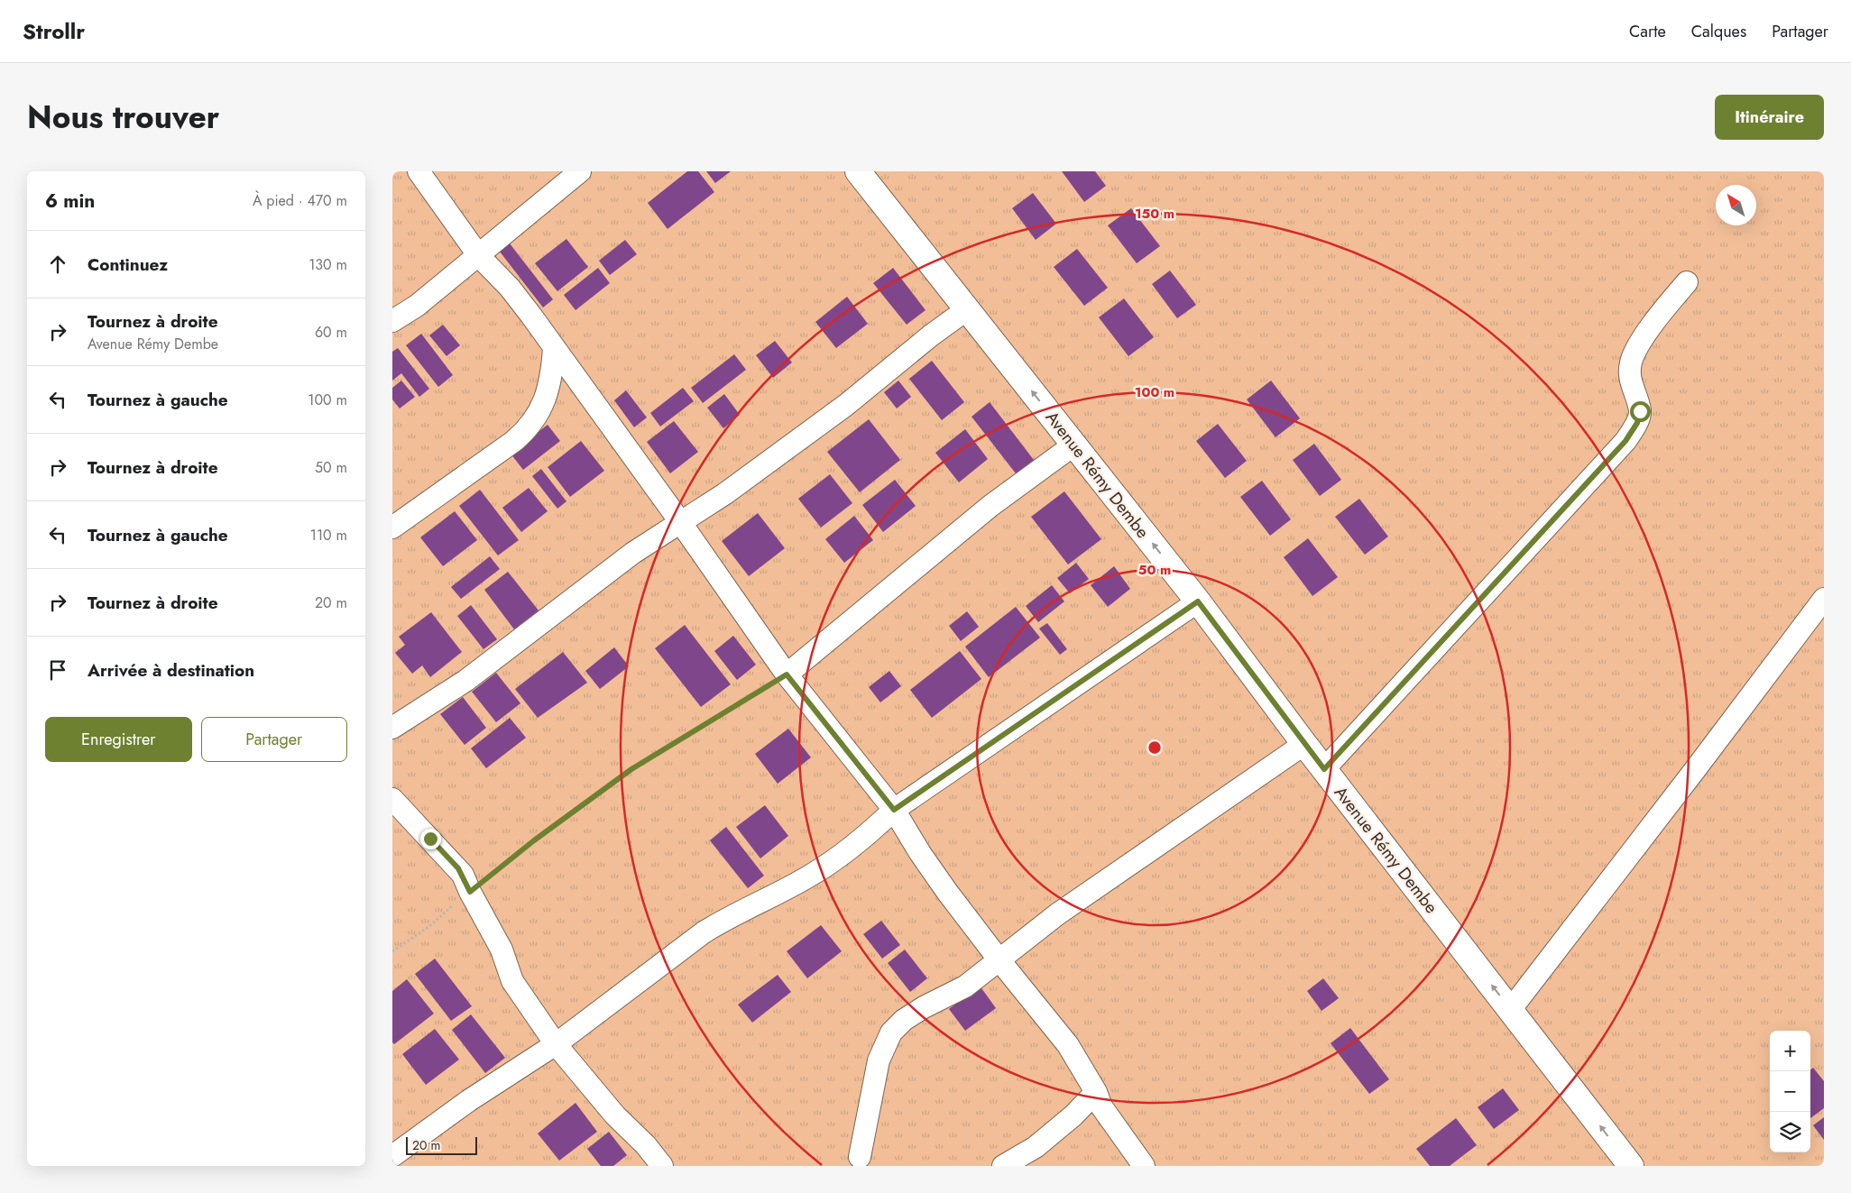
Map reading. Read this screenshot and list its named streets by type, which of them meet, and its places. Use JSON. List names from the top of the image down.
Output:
{
  "streets": {
    "street": ["Avenue Rémy Dembe"]
  },
  "one_way": ["Avenue Rémy Dembe"],
  "scale_bar": "20 m",
  "north": "top left",
  "page": {
    "header": "Strollr",
    "nav": ["Carte", "Calques", "Partager"],
    "title": "Nous trouver",
    "buttons": [
      "Itinéraire",
      ["Enregistrer", "Partager"]
    ],
    "heading": ["6 min", "À pied · 470 m"],
    "list": [
      ["Continuez", "130 m"],
      ["Tournez à droite", "Avenue Rémy Dembe", "60 m"],
      ["Tournez à gauche", "100 m"],
      ["Tournez à droite", "50 m"],
      ["Tournez à gauche", "110 m"],
      ["Tournez à droite", "20 m"],
      "Arrivée à destination"
    ],
    "map_buttons": ["+", "−"],
    "scale": "20 m"
  },
  "rings": ["150 m", "100 m", "50 m"]
}
